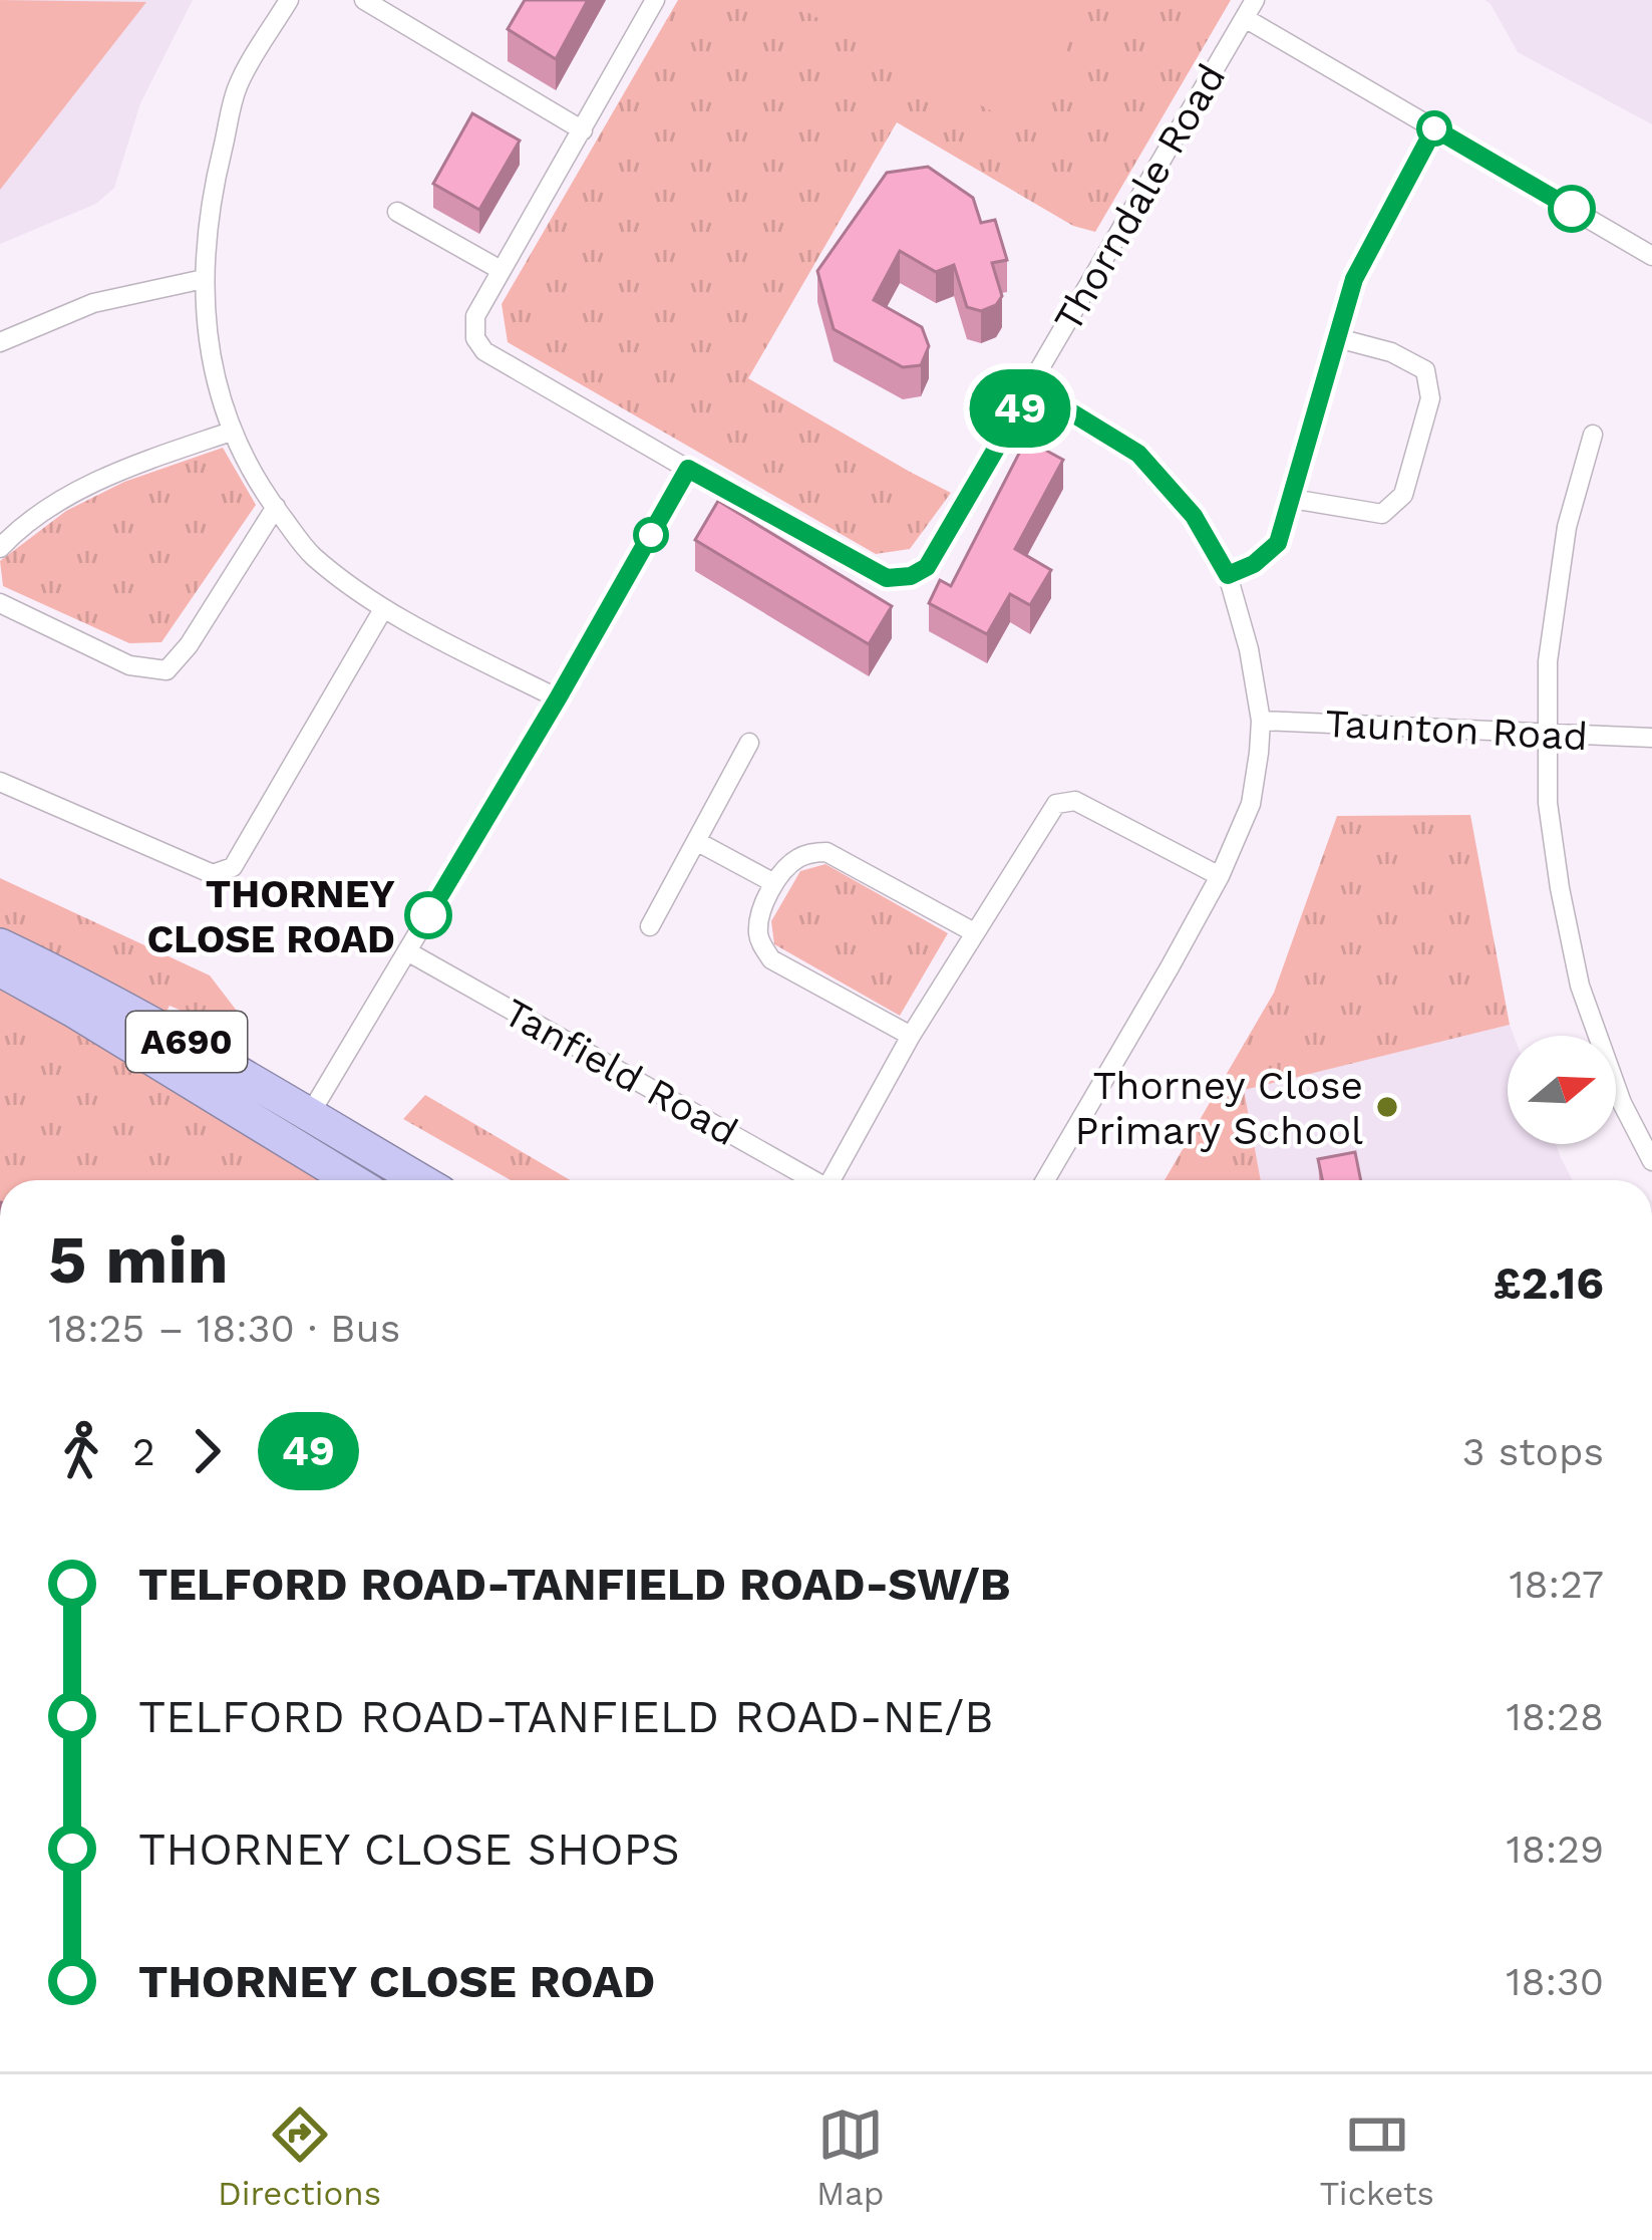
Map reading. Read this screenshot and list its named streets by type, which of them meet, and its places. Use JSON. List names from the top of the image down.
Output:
{
  "streets": {
    "highway": ["A690"],
    "street": ["Thorndale Road", "Taunton Road", "Tanfield Road"]
  },
  "places": ["THORNEY CLOSE ROAD", "Thorney Close Primary School"],
  "lines": ["bus line 49"],
  "north": "right",
  "page": {
    "on_map": "49",
    "heading": ["5 min", "18:25 – 18:30 · Bus", "£2.16"],
    "legs": ["2", "49", "3 stops"],
    "list": [
      {
        "name": "TELFORD ROAD-TANFIELD ROAD-SW/B",
        "value": "18:27"
      },
      {
        "name": "TELFORD ROAD-TANFIELD ROAD-NE/B",
        "value": "18:28"
      },
      {
        "name": "THORNEY CLOSE SHOPS",
        "value": "18:29"
      },
      {
        "name": "THORNEY CLOSE ROAD",
        "value": "18:30"
      }
    ],
    "tabs": ["Directions", "Map", "Tickets"]
  }
}
